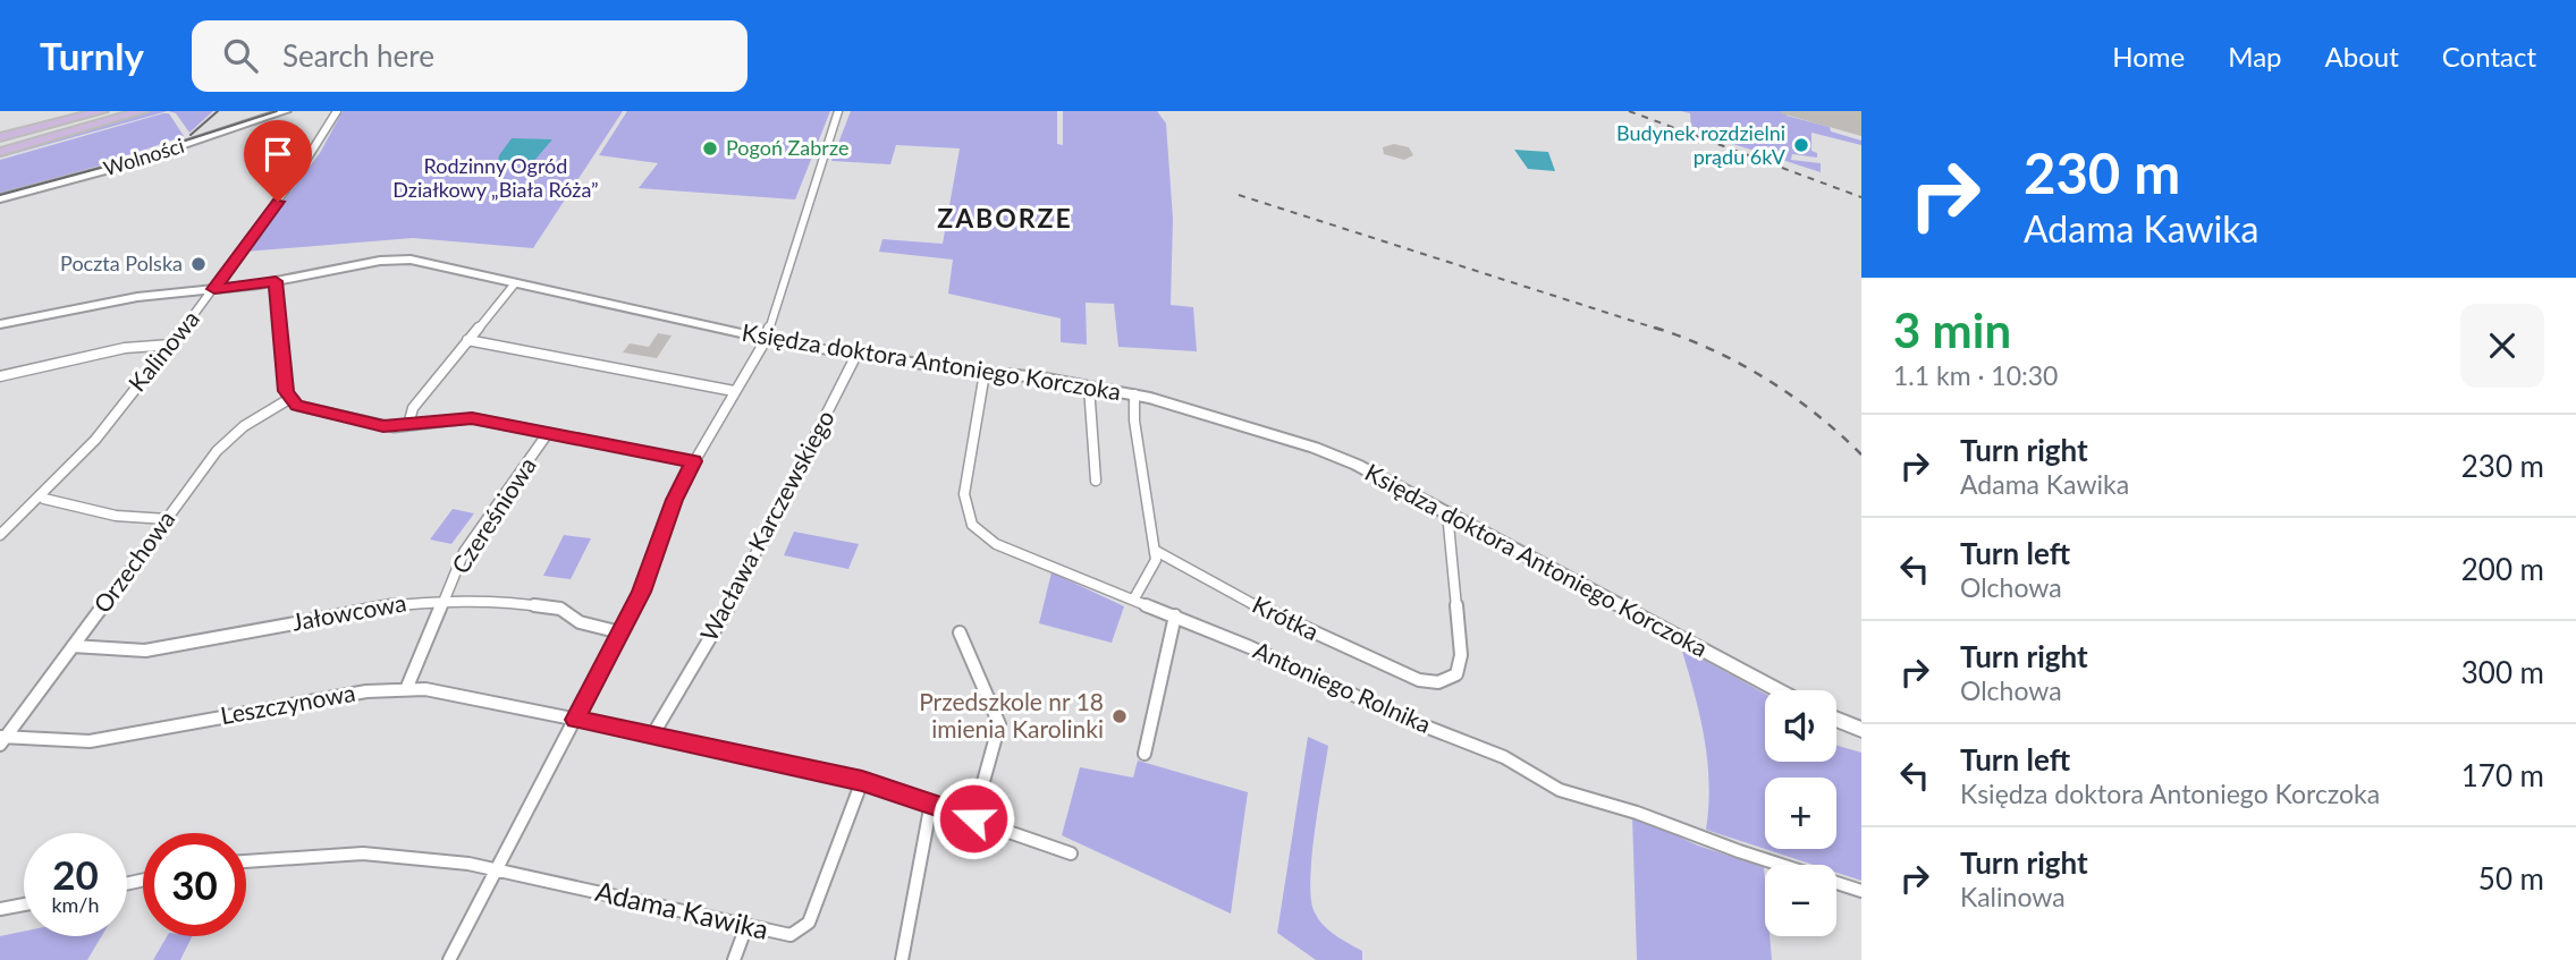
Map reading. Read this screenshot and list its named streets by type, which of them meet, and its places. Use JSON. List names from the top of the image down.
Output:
{
  "streets": {
    "street": [
      "Wolności",
      "Kalinowa",
      "Księdza doktora Antoniego Korczoka",
      "Czereśniowa",
      "Wacława Karczewskiego",
      "Orzechowa",
      "Jałowcowa",
      "Krótka",
      "Antoniego Rolnika",
      "Leszczynowa",
      "Adama Kawika"
    ]
  },
  "crossings": [
    ["Kalinowa", "Księdza doktora Antoniego Korczoka"],
    ["Księdza doktora Antoniego Korczoka", "Wacława Karczewskiego"],
    ["Księdza doktora Antoniego Korczoka", "Krótka"],
    ["Księdza doktora Antoniego Korczoka", "Antoniego Rolnika"],
    ["Czereśniowa", "Jałowcowa"],
    ["Czereśniowa", "Leszczynowa"],
    ["Wacława Karczewskiego", "Leszczynowa"],
    ["Orzechowa", "Jałowcowa"],
    ["Orzechowa", "Leszczynowa"],
    ["Leszczynowa", "Adama Kawika"]
  ],
  "districts": ["ZABORZE"],
  "parks": ["Rodzinny Ogród Działkowy „Biała Róża”"],
  "places": [
    "Budynek rozdzielni prądu 6kV",
    "Pogoń Zabrze",
    "Poczta Polska",
    "Przedszkole nr 18 imienia Karolinki"
  ],
  "page": {
    "header": "Turnly",
    "search": "Search here",
    "nav": [
      "Home",
      "Map",
      "About",
      "Contact"
    ],
    "turn": ["230 m", "Adama Kawika"],
    "heading": ["3 min", "1.1 km · 10:30"],
    "list": [
      {
        "name": "Turn right",
        "note": "Adama Kawika",
        "value": "230 m"
      },
      {
        "name": "Turn left",
        "note": "Olchowa",
        "value": "200 m"
      },
      {
        "name": "Turn right",
        "note": "Olchowa",
        "value": "300 m"
      },
      {
        "name": "Turn left",
        "note": "Księdza doktora Antoniego Korczoka",
        "value": "170 m"
      },
      {
        "name": "Turn right",
        "note": "Kalinowa",
        "value": "50 m"
      }
    ],
    "map_buttons": ["+", "−"],
    "speed": "20 km/h",
    "limit": "30"
  }
}
